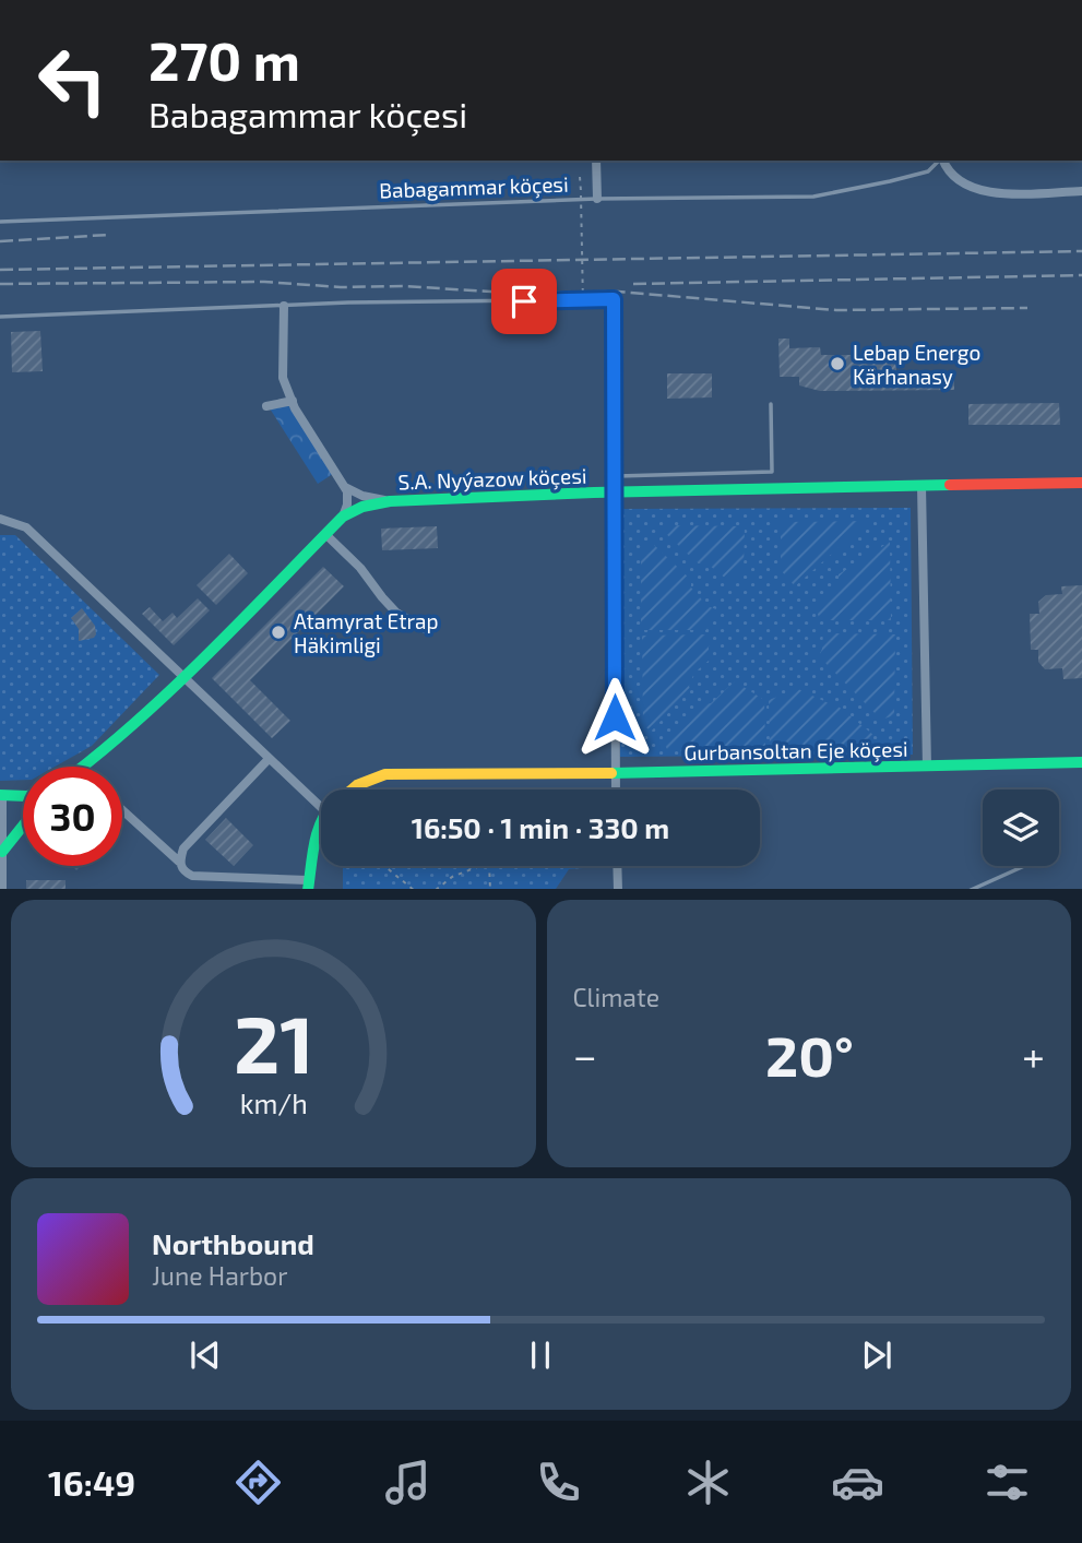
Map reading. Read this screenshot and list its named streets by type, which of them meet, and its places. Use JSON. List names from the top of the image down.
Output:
{
  "streets": {
    "street": ["Babagammar köçesi", "S.A. Nyýazow köçesi", "Gurbansoltan Eje köçesi"]
  },
  "places": ["Lebap Energo Kärhanasy", "Atamyrat Etrap Häkimligi"],
  "page": {
    "turn": ["270 m", "Babagammar köçesi"],
    "limit": "30",
    "trip": "16:50 · 1 min · 330 m",
    "tile": "Climate",
    "heat": ["−", "20°", "+"],
    "song": ["Northbound", "June Harbor"],
    "tabs": "16:49",
    "gauge": ["21", "km/h"]
  }
}
